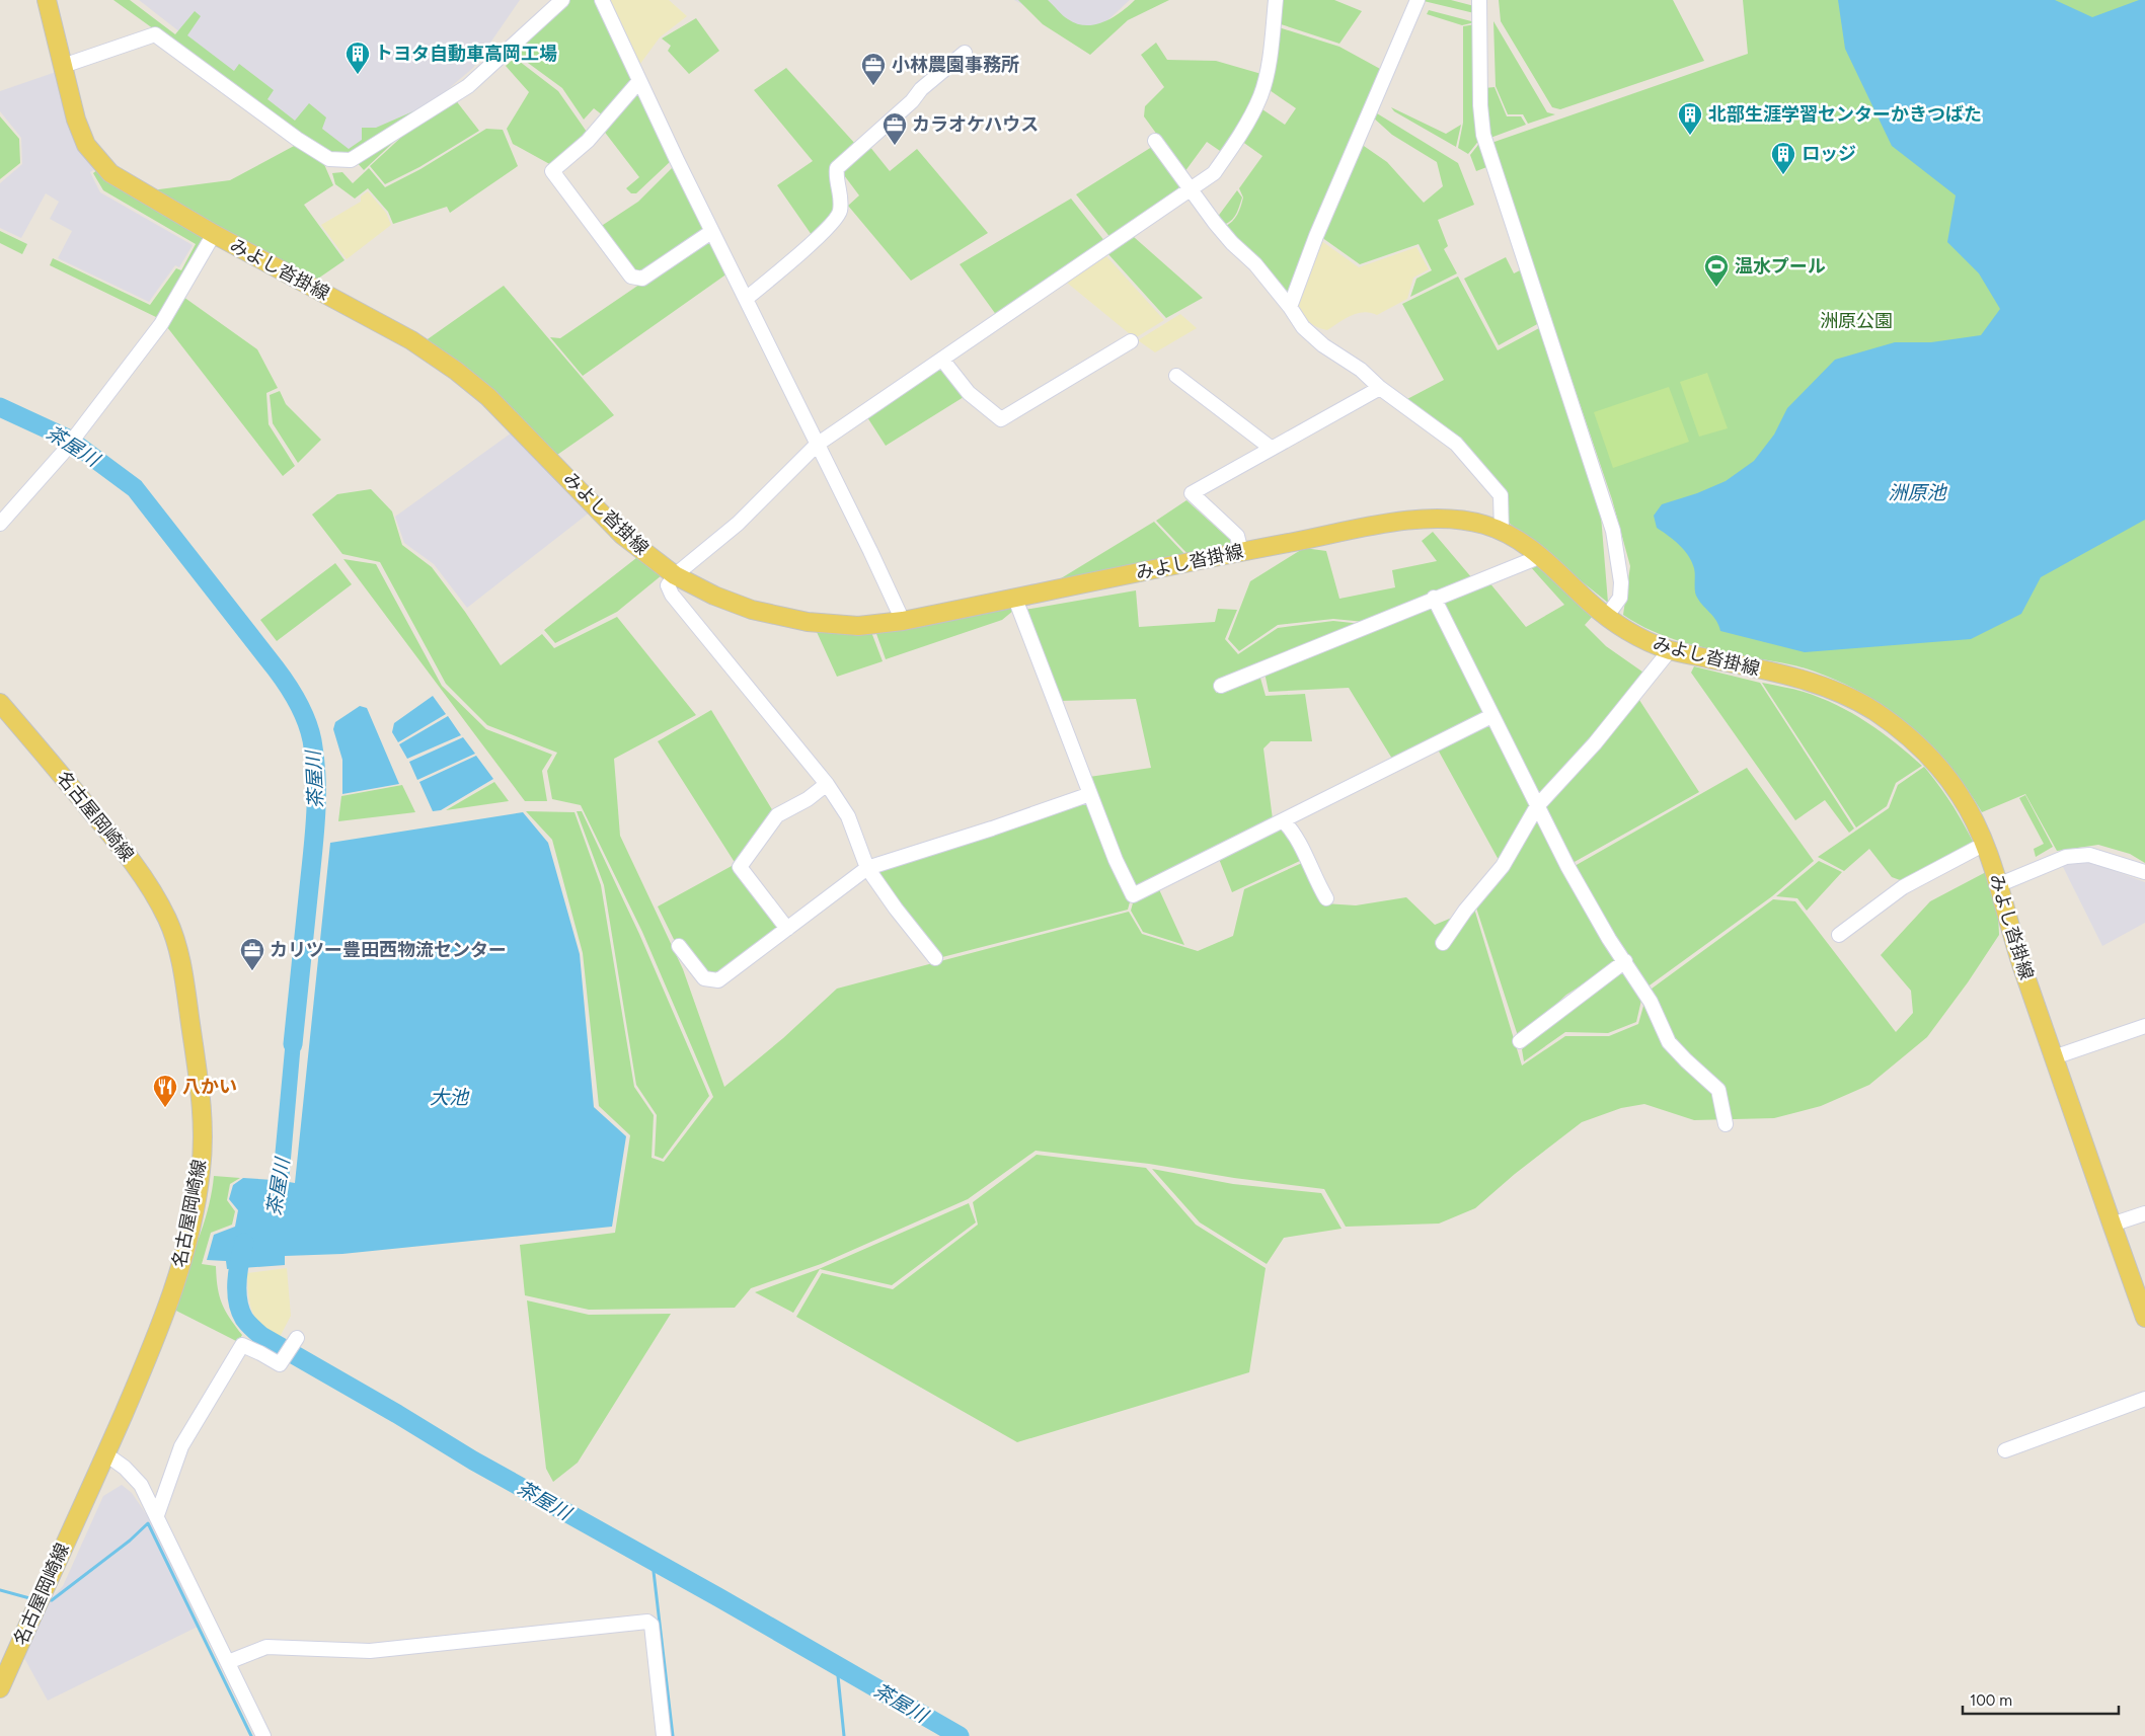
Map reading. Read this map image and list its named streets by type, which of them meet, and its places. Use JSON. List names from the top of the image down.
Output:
{
  "streets": {
    "main road": ["みよし沓掛線", "名古屋岡崎線"]
  },
  "water": ["茶屋川", "洲原池", "大池"],
  "parks": ["洲原公園"],
  "places": {
    "building": ["トヨタ自動車高岡工場", "北部生涯学習センターかきつばた", "ロッジ"],
    "office": ["小林農園事務所", "カラオケハウス", "カリツー豊田西物流センター"],
    "sports": ["温水プール"],
    "restaurant": ["八かい"]
  },
  "scale_bar": "100 m"
}
